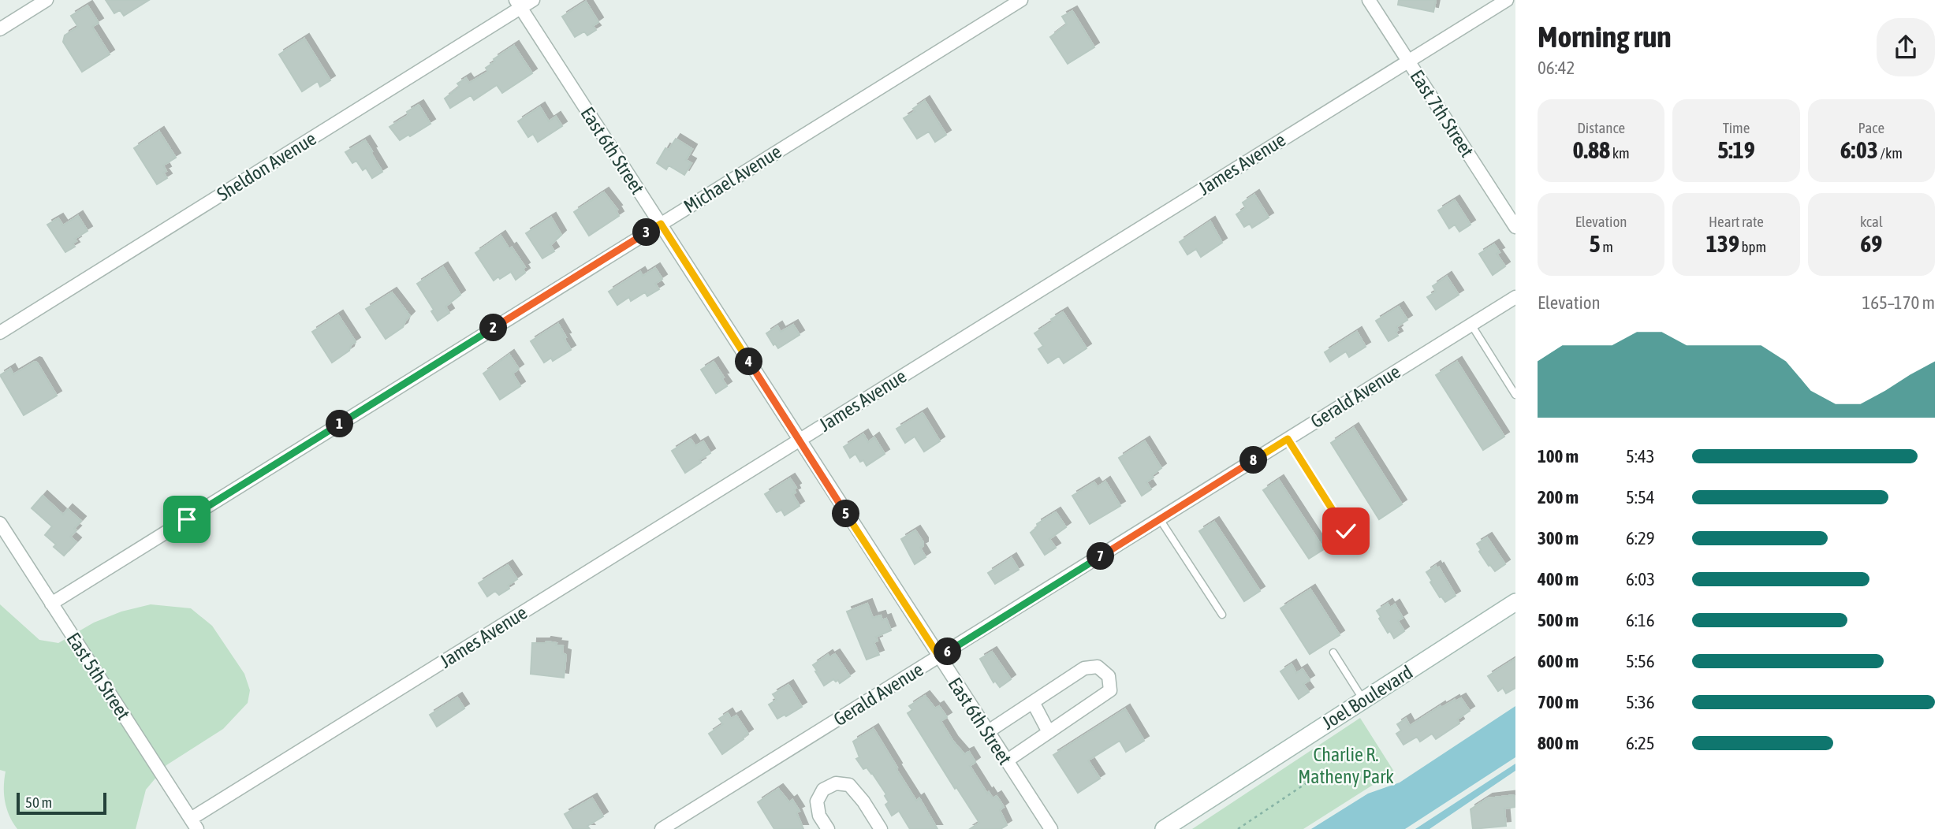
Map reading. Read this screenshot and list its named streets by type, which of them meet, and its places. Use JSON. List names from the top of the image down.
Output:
{
  "streets": {
    "main road": ["Joel Boulevard"],
    "street": [
      "East 7th Street",
      "East 6th Street",
      "James Avenue",
      "Sheldon Avenue",
      "Michael Avenue",
      "Gerald Avenue",
      "East 5th Street"
    ]
  },
  "crossings": [
    ["East 7th Street", "James Avenue"],
    ["East 6th Street", "James Avenue"],
    ["East 6th Street", "Sheldon Avenue"],
    ["East 6th Street", "Michael Avenue"],
    ["East 6th Street", "Gerald Avenue"],
    ["James Avenue", "East 5th Street"],
    ["Michael Avenue", "East 5th Street"]
  ],
  "parks": ["Charlie R. Matheny Park"],
  "scale_bar": "50 m",
  "page": {
    "heading": ["Morning run", "06:42"],
    "stats": [
      ["Distance", "0.88 km"],
      ["Time", "5:19"],
      ["Pace", "6:03 /km"],
      ["Elevation", "5 m"],
      ["Heart rate", "139 bpm"],
      ["kcal", "69"]
    ],
    "pins": [
      "3",
      "2",
      "4",
      "1",
      "8",
      "5",
      "7",
      "6"
    ],
    "chart": ["Elevation", "165–170 m"],
    "list": [
      {
        "name": "100 m",
        "note": "5:43"
      },
      {
        "name": "200 m",
        "note": "5:54"
      },
      {
        "name": "300 m",
        "note": "6:29"
      },
      {
        "name": "400 m",
        "note": "6:03"
      },
      {
        "name": "500 m",
        "note": "6:16"
      },
      {
        "name": "600 m",
        "note": "5:56"
      },
      {
        "name": "700 m",
        "note": "5:36"
      },
      {
        "name": "800 m",
        "note": "6:25"
      }
    ],
    "scale": "50 m"
  }
}
